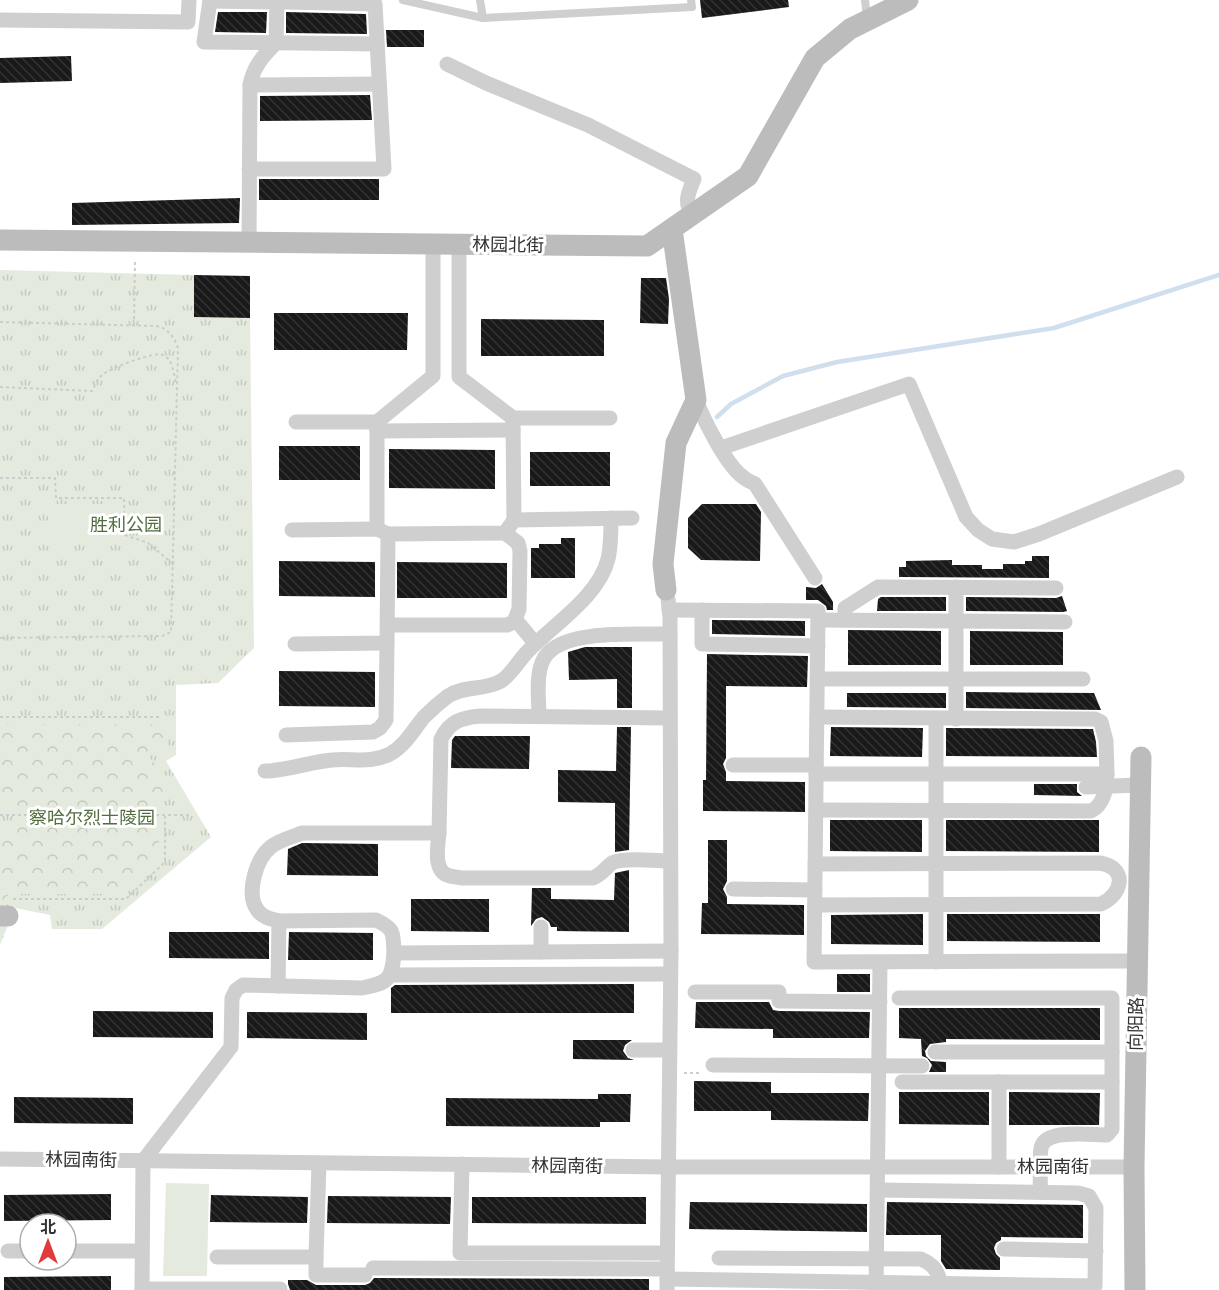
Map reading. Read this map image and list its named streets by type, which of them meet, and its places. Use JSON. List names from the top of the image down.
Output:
{
  "streets": {
    "street": ["林园北街", "向阳路", "林园南街"]
  },
  "crossings": [
    ["向阳路", "林园南街"]
  ],
  "parks": ["胜利公园", "察哈尔烈士陵园"],
  "north": "top"
}
